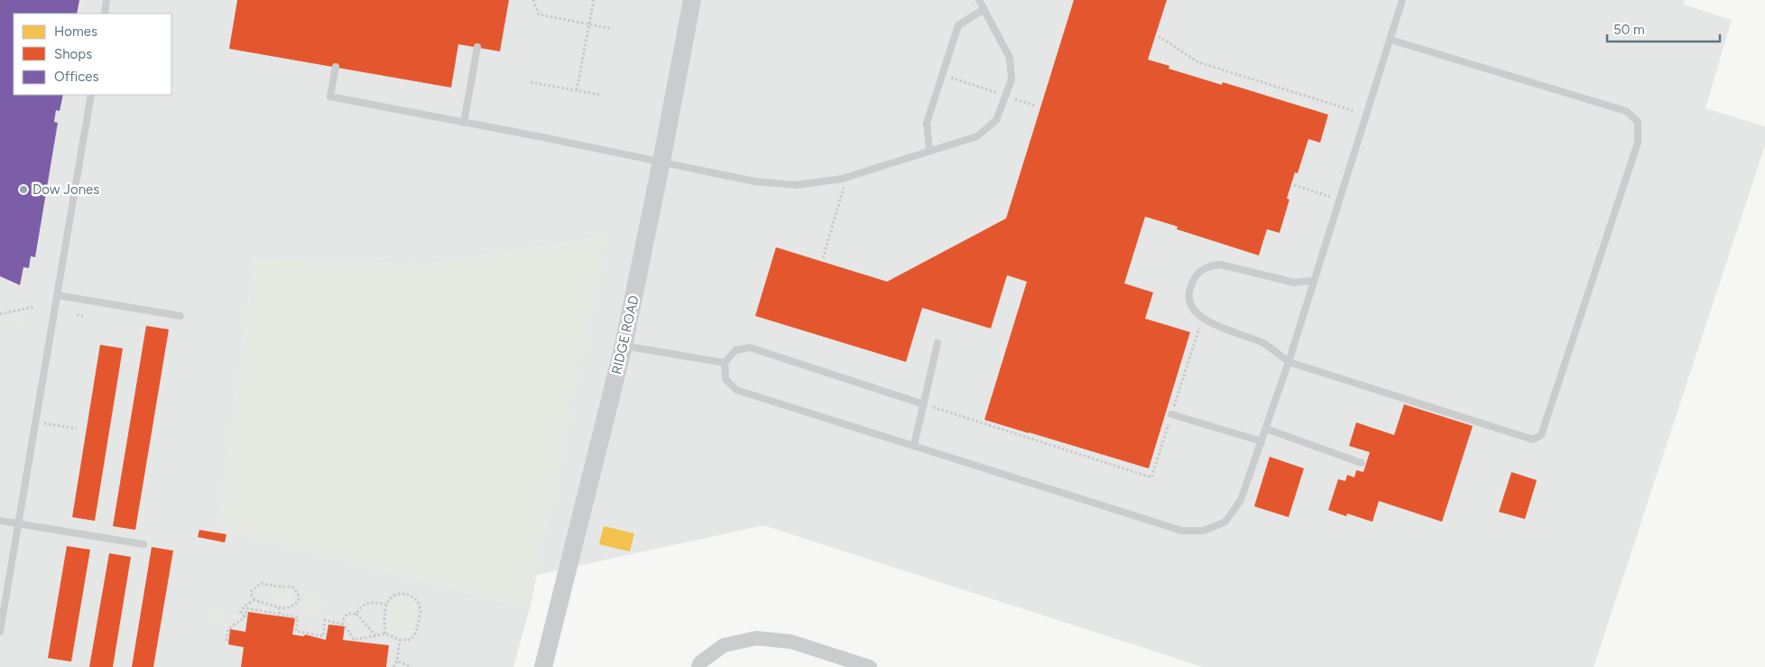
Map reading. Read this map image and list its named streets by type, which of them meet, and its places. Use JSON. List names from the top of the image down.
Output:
{
  "streets": {
    "street": ["RIDGE ROAD"]
  },
  "places": ["Dow Jones"],
  "legend": ["Homes", "Shops", "Offices"],
  "scale_bar": "50 m"
}
